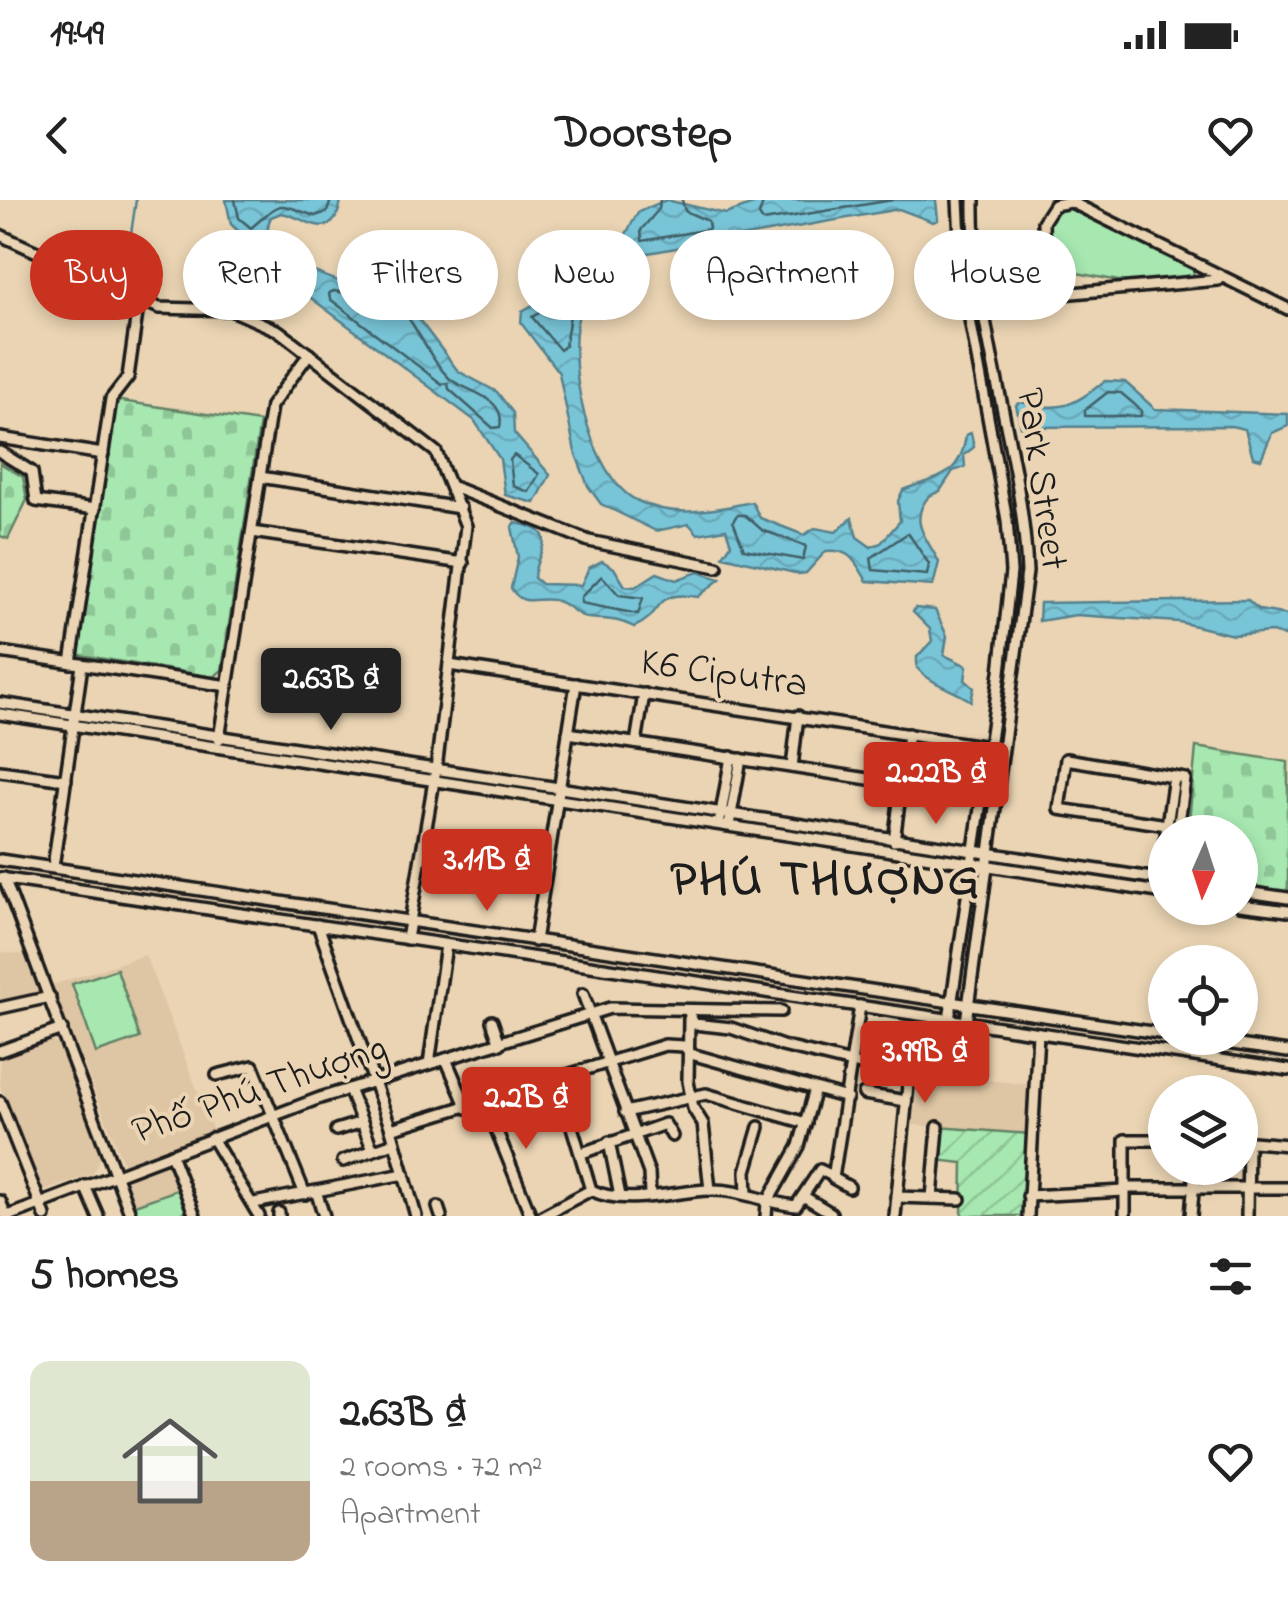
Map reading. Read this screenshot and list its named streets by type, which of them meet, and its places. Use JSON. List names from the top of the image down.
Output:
{
  "streets": {
    "street": ["Park Street", "K6 Ciputra", "Phố Phú Thượng"]
  },
  "crossings": [
    ["Park Street", "K6 Ciputra"]
  ],
  "districts": ["PHÚ THƯỢNG"],
  "north": "bottom",
  "page": {
    "status": "19:49",
    "header": "Doorstep",
    "chip": [
      "Buy",
      "Rent",
      "Filters",
      "New",
      "Apartment",
      "House"
    ],
    "price": [
      "2.63B ₫",
      "2.22B ₫",
      "3.11B ₫",
      "3.99B ₫",
      "2.2B ₫"
    ],
    "heading": "5 homes",
    "list": [
      {
        "name": "2.63B ₫",
        "note": "2 rooms · 72 m² · Apartment"
      }
    ]
  }
}
